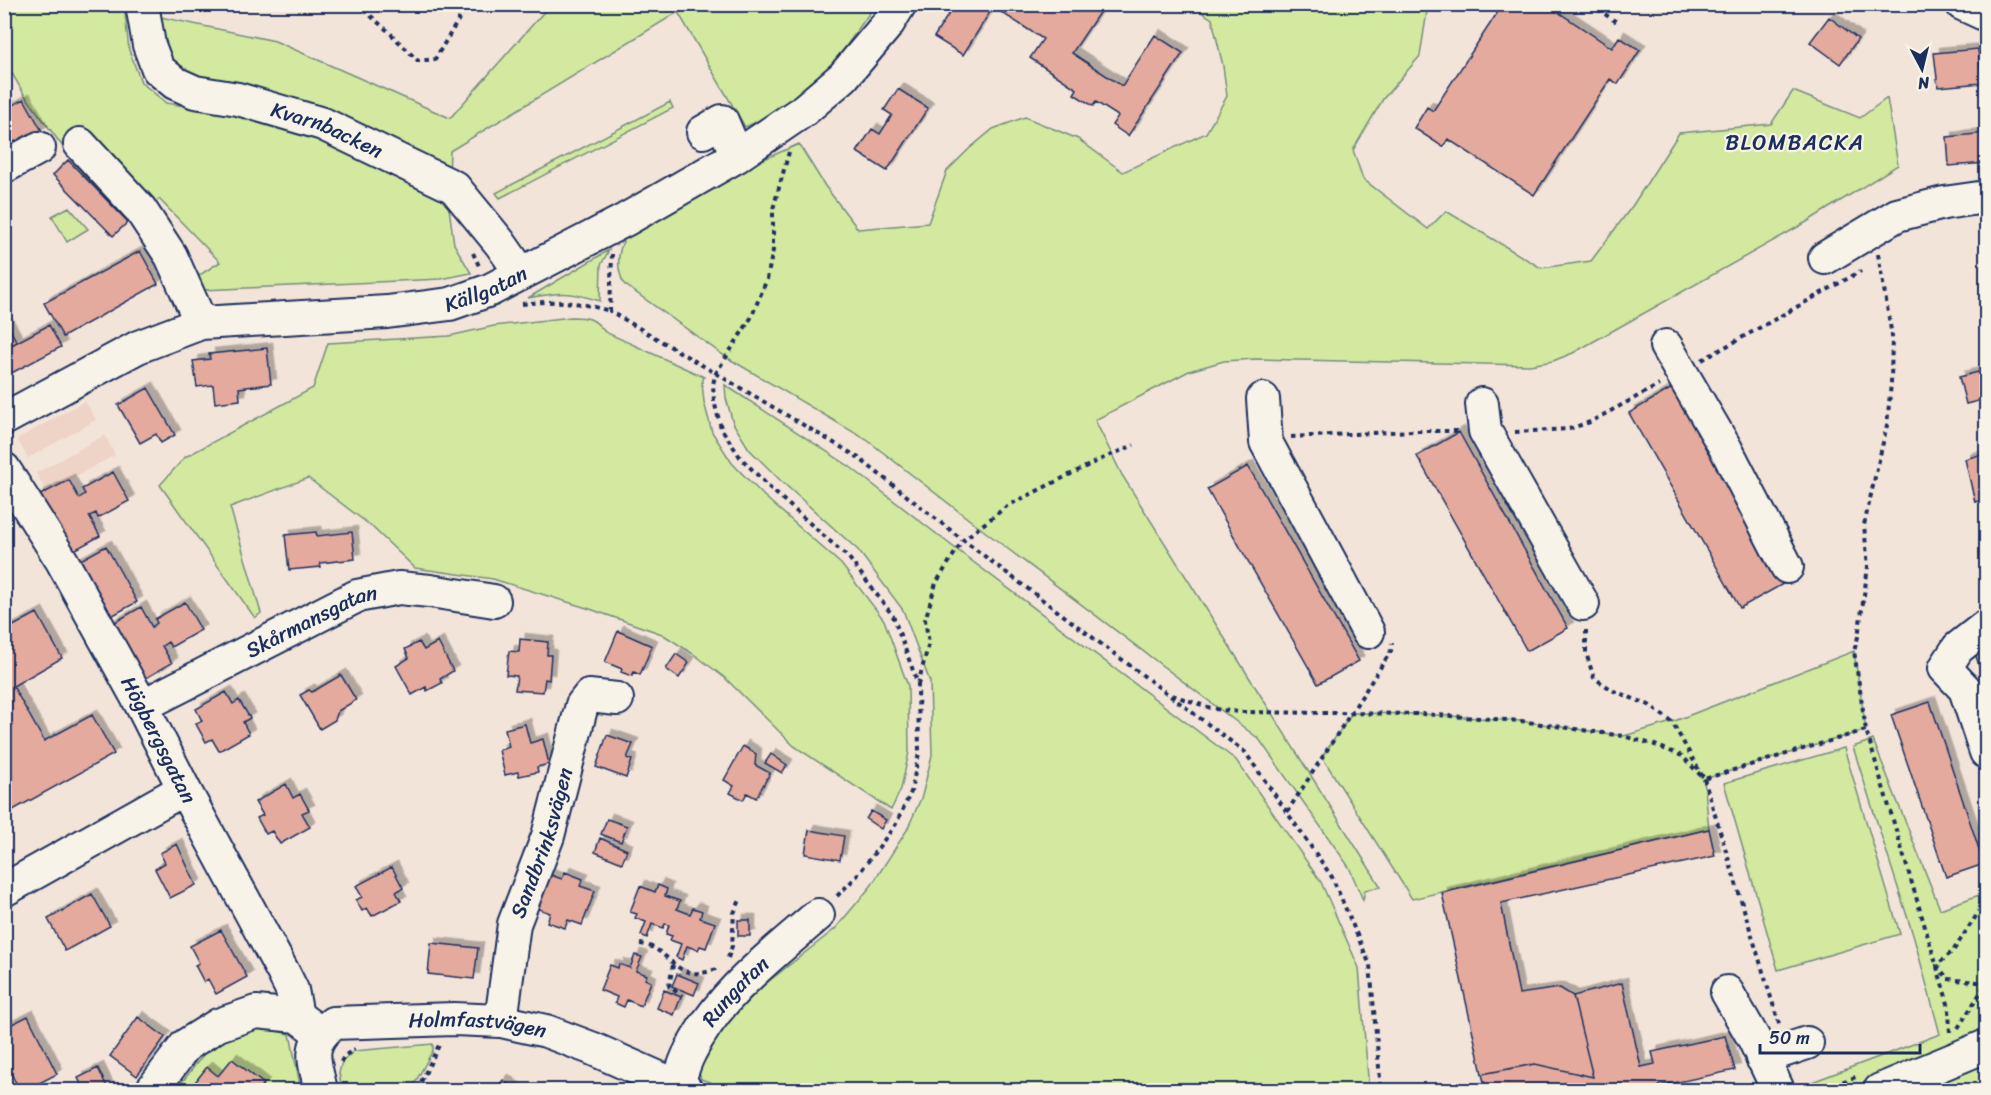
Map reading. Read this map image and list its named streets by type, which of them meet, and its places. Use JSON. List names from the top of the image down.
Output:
{
  "streets": {
    "street": [
      "Kvarnbacken",
      "Källgatan",
      "Skårmansgatan",
      "Högbergsgatan",
      "Sandbrinksvägen",
      "Rungatan",
      "Holmfastvägen"
    ]
  },
  "crossings": [
    ["Kvarnbacken", "Källgatan"],
    ["Skårmansgatan", "Högbergsgatan"],
    ["Högbergsgatan", "Holmfastvägen"],
    ["Sandbrinksvägen", "Holmfastvägen"],
    ["Rungatan", "Holmfastvägen"]
  ],
  "districts": ["BLOMBACKA"],
  "scale_bar": "50 m",
  "north": "bottom"
}
